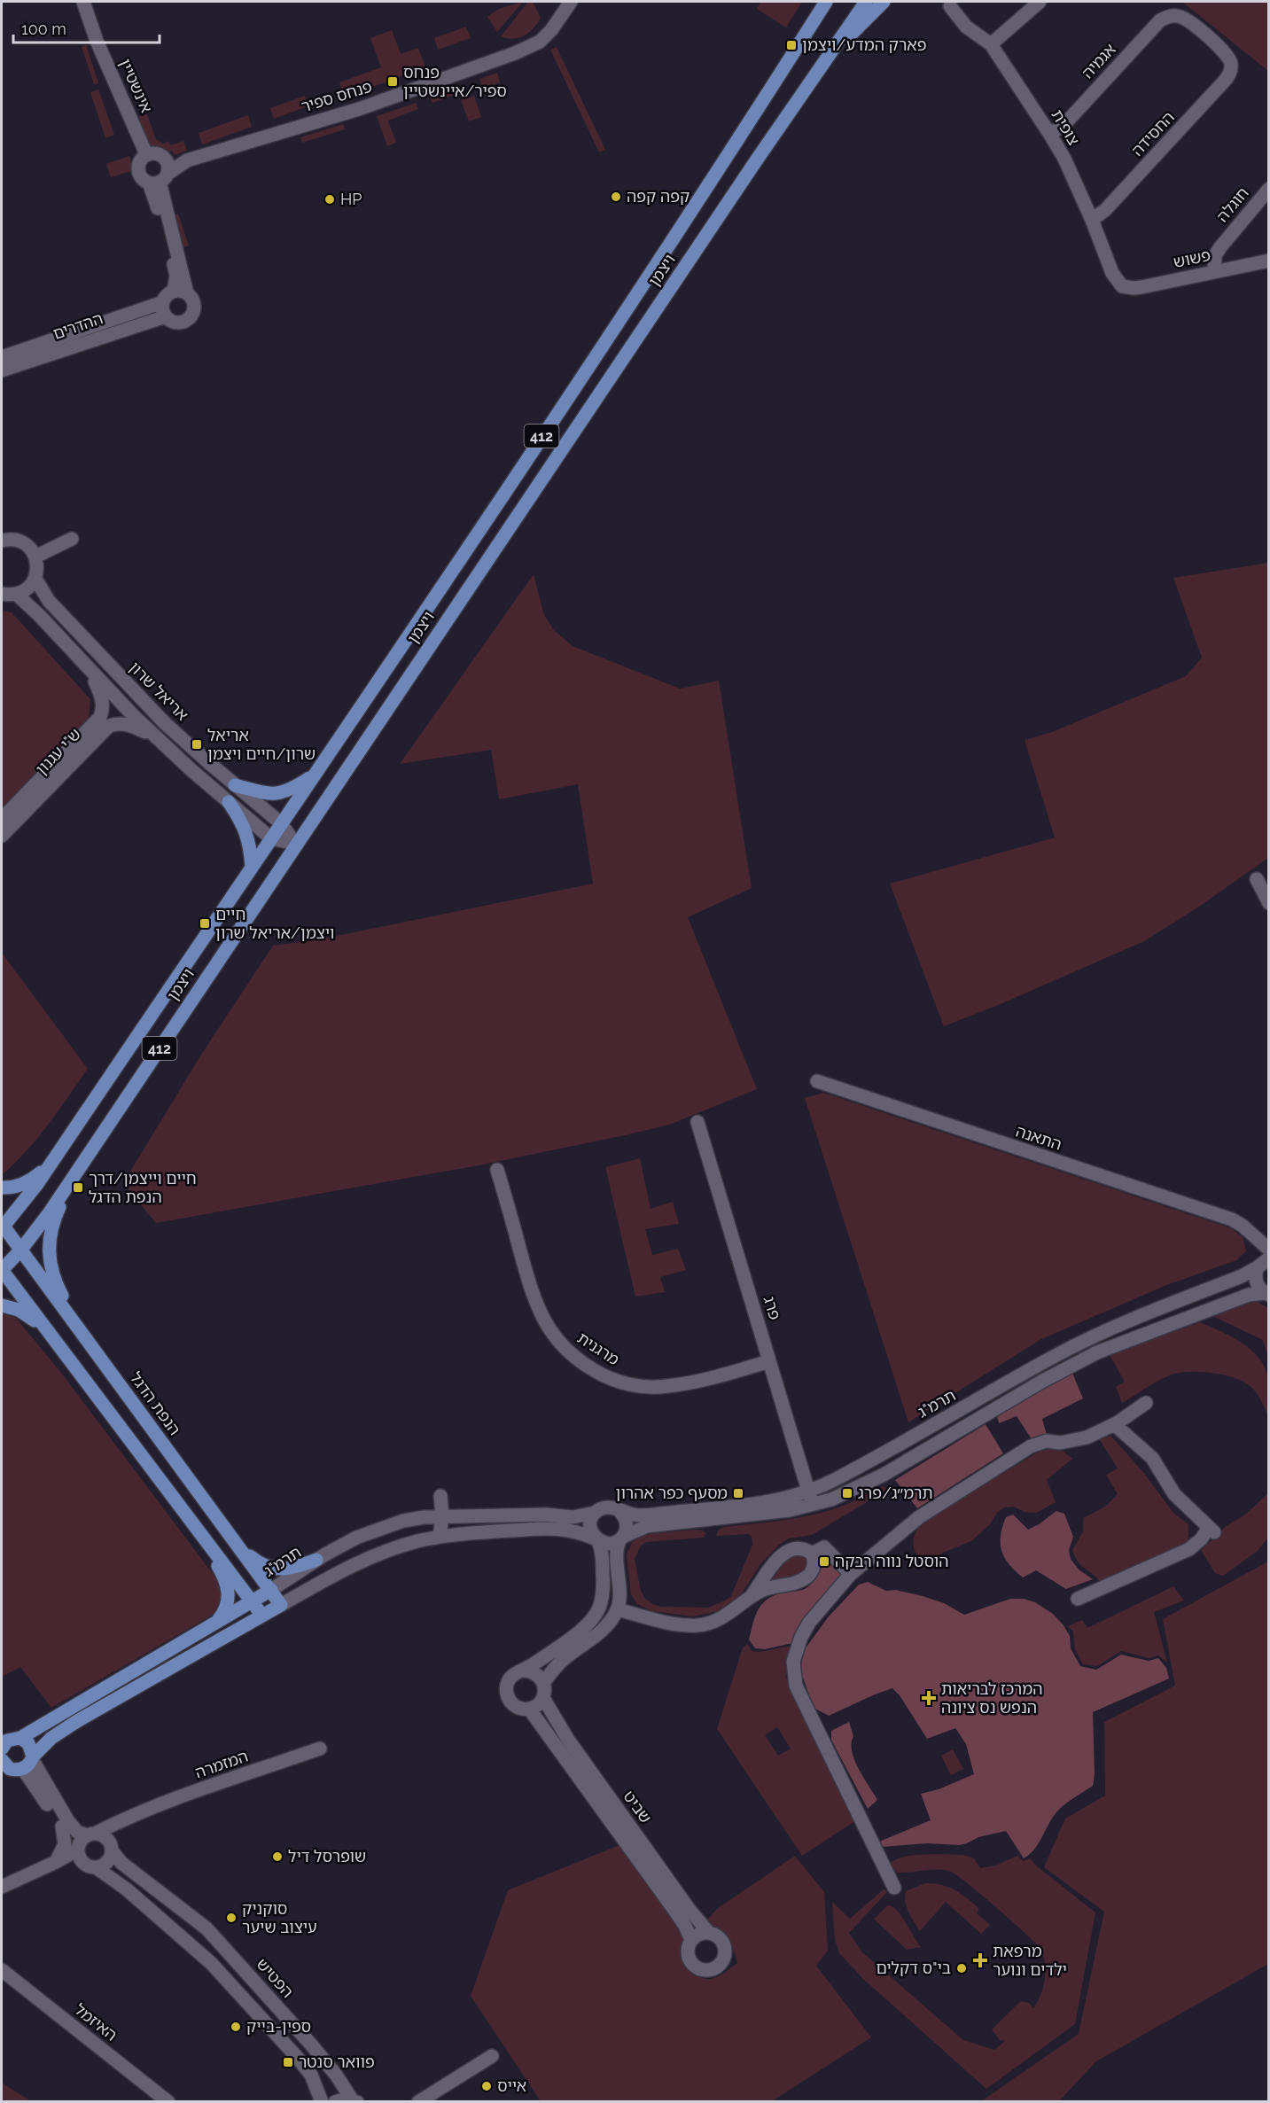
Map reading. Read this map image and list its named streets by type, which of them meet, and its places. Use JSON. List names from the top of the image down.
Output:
{
  "streets": {
    "main road": [
      "ויצמן",
      "412",
      "הנפת הדגל",
      "תרמ\"ג"
    ],
    "street": [
      "אגמיה",
      "אינשטיין",
      "פנחס ספיר",
      "צופית",
      "החסידה",
      "חוגלה",
      "פשוש",
      "ההדרים",
      "אריאל שרון",
      "ש\"י עגנון",
      "התאנה",
      "פרג",
      "מרגנית",
      "המזמרה",
      "שביט",
      "הפטיש",
      "האיזמל"
    ]
  },
  "crossings": [
    ["אגמיה", "צופית"],
    ["אגמיה", "החסידה"],
    ["צופית", "החסידה"],
    ["צופית", "פשוש"],
    ["חוגלה", "פשוש"],
    ["ויצמן", "אריאל שרון"],
    ["ויצמן", "הנפת הדגל"],
    ["פרג", "מרגנית"],
    ["פרג", "תרמ\"ג"],
    ["הנפת הדגל", "תרמ\"ג"],
    ["המזמרה", "הפטיש"]
  ],
  "places": {
    "transit": [
      "פארק המדע/ויצמן",
      "פנחס ספיר/איינשטיין",
      "אריאל שרון/חיים ויצמן",
      "חיים ויצמן/אריאל שרון",
      "חיים וייצמן/דרך הנפת הדגל",
      "מסעף כפר אהרון",
      "תרמ״ג/פרג",
      "הוסטל נווה רבקה",
      "פוואר סנטר"
    ],
    "other": [
      "קפה קפה",
      "HP",
      "שופרסל דיל",
      "סוקניק עיצוב שיער",
      "בי\"ס דקלים",
      "ספין-בייק",
      "אייס"
    ],
    "health": ["המרכז לבריאות הנפש נס ציונה", "מרפאת ילדים ונוער"]
  },
  "scale_bar": "100 m"
}
